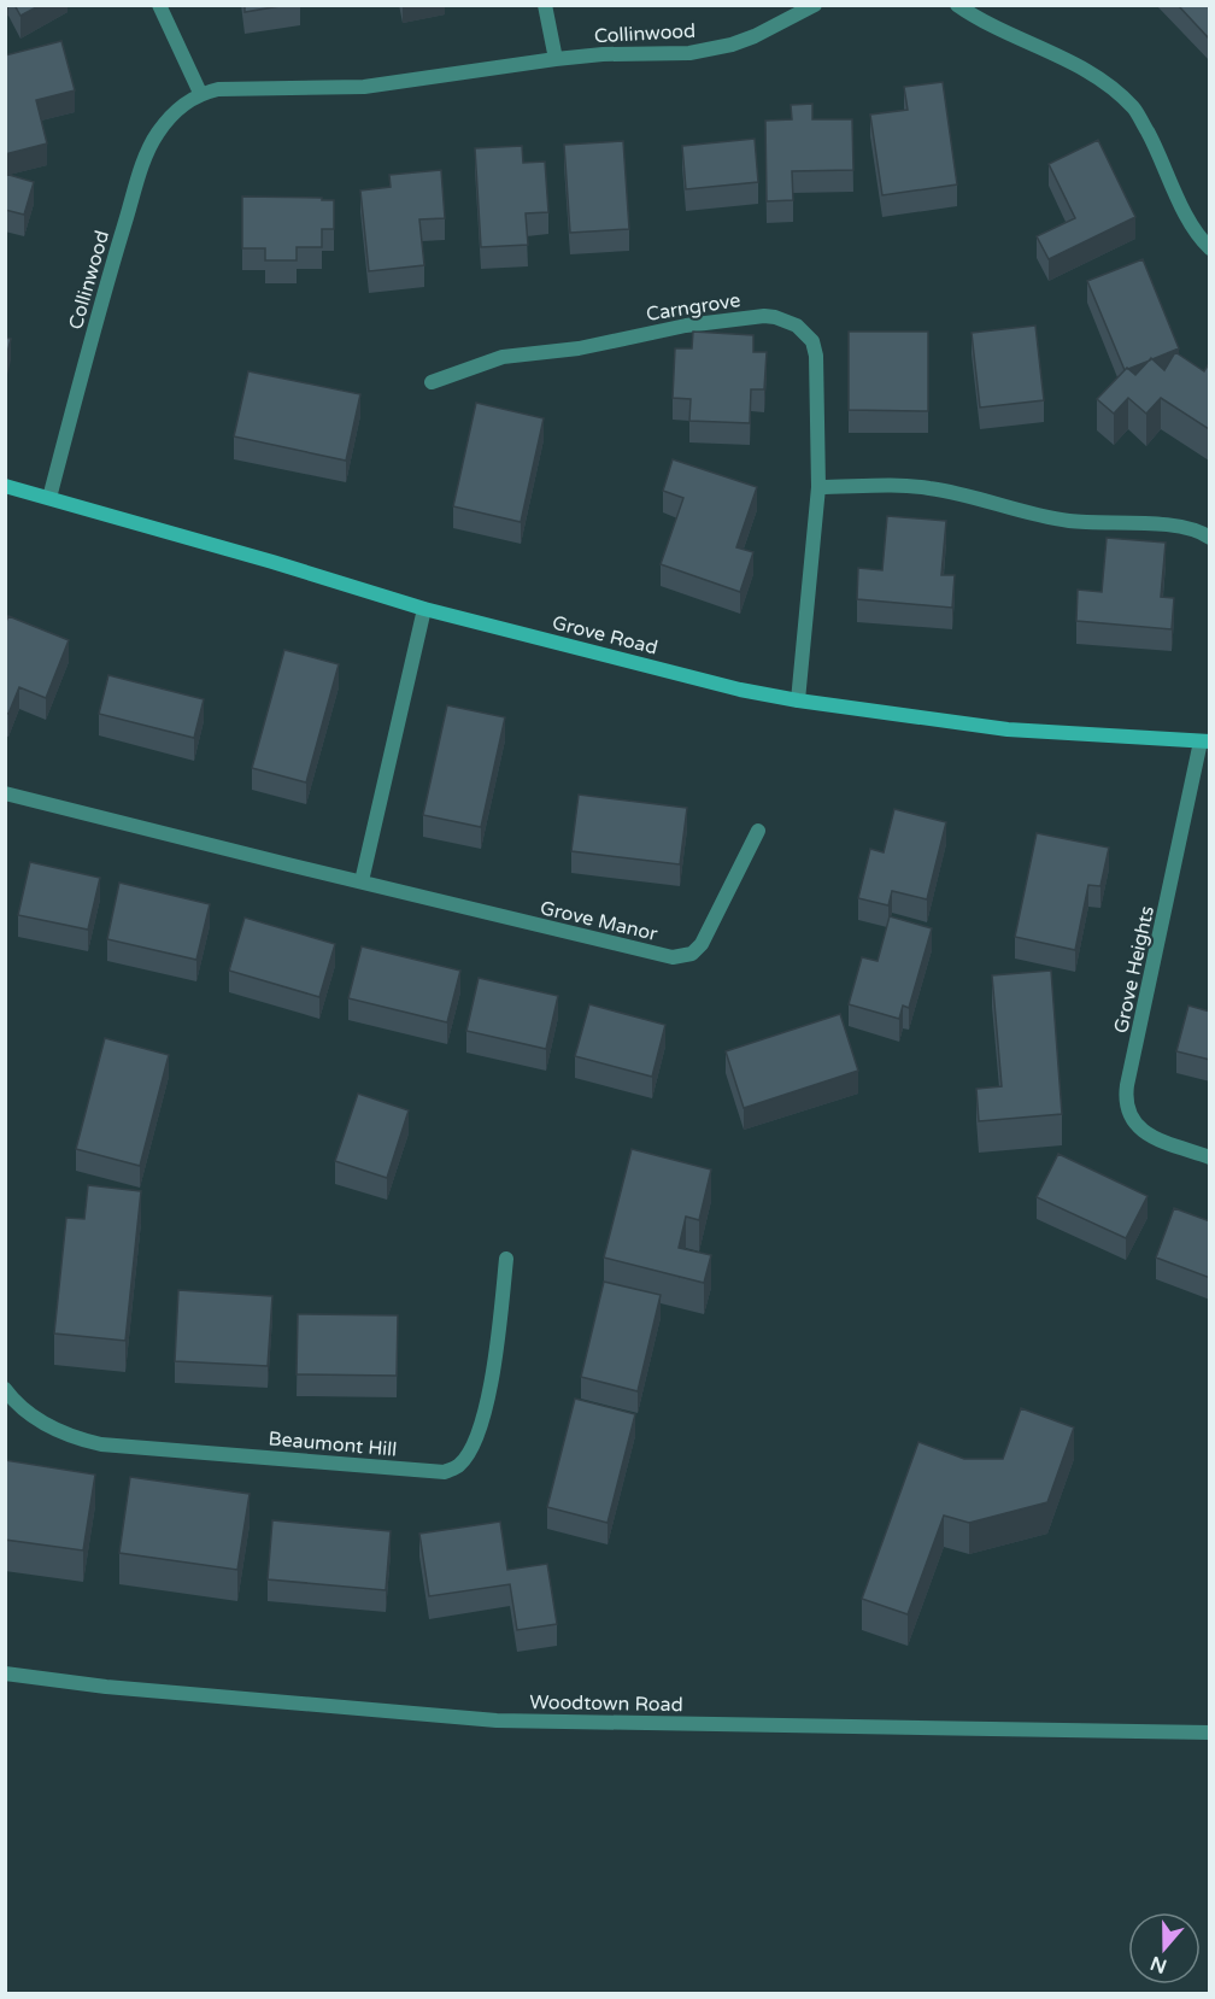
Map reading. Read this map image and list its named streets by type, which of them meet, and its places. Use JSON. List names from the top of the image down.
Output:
{
  "streets": {
    "street": [
      "Collinwood",
      "Carngrove",
      "Grove Road",
      "Grove Manor",
      "Grove Heights",
      "Beaumont Hill",
      "Woodtown Road"
    ]
  },
  "crossings": [
    ["Collinwood", "Grove Road"],
    ["Carngrove", "Grove Road"],
    ["Grove Road", "Grove Heights"]
  ],
  "north": "bottom"
}
